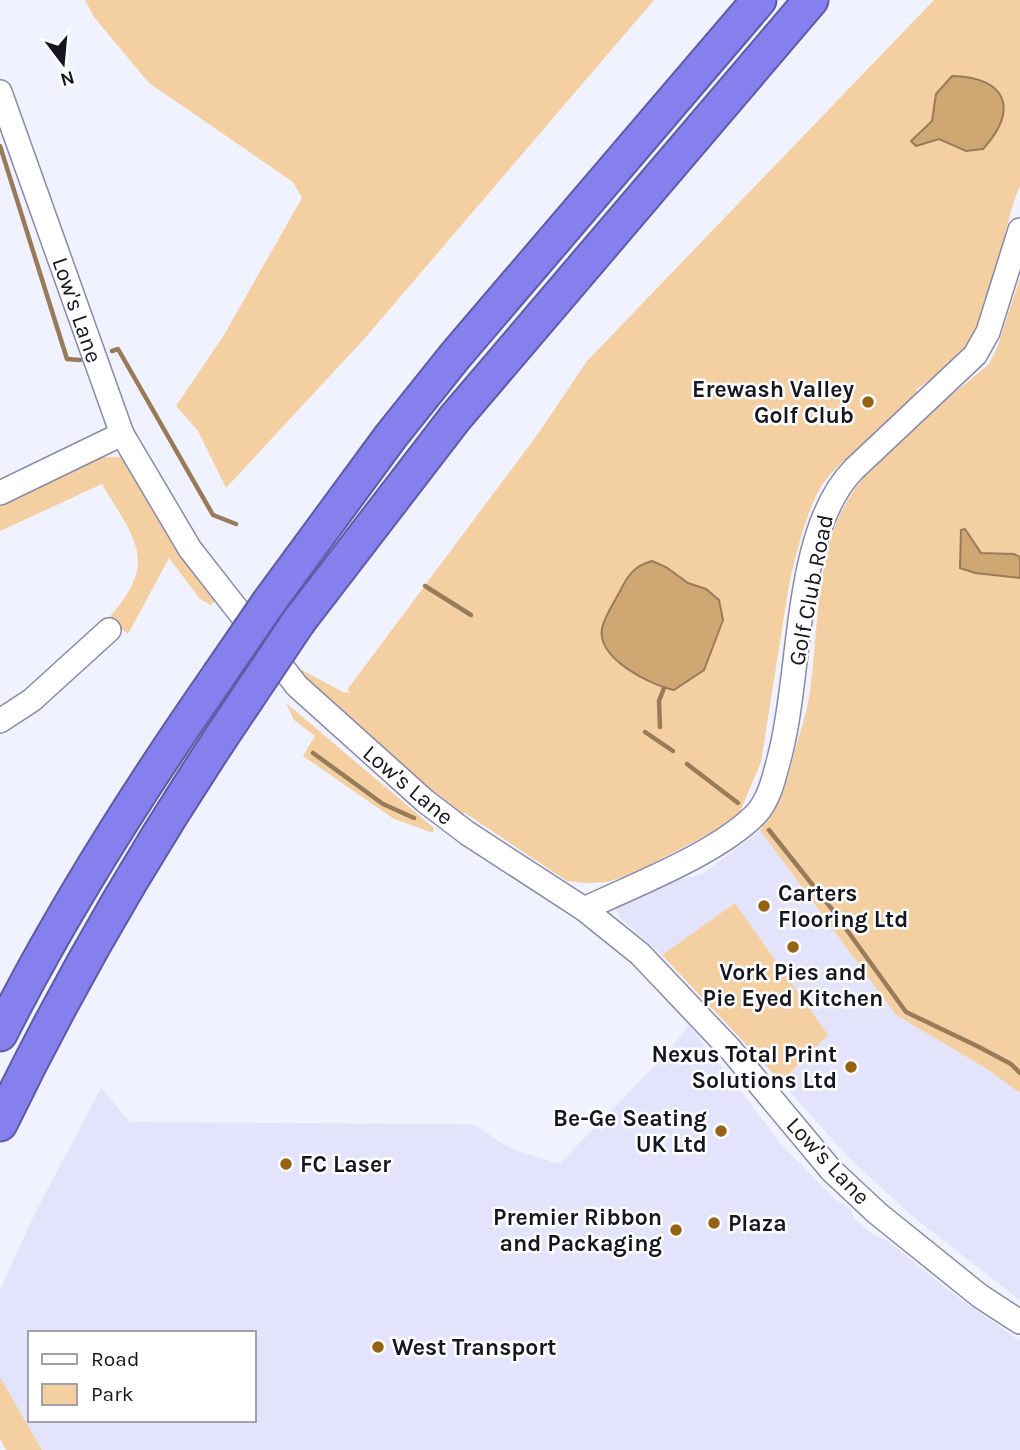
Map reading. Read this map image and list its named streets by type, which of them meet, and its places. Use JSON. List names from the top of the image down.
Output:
{
  "streets": {
    "street": ["Low's Lane", "Golf Club Road"]
  },
  "crossings": [
    ["Low's Lane", "Golf Club Road"]
  ],
  "places": [
    "Erewash Valley Golf Club",
    "Carters Flooring Ltd",
    "Vork Pies and Pie Eyed Kitchen",
    "Nexus Total Print Solutions Ltd",
    "Be-Ge Seating UK Ltd",
    "FC Laser",
    "Plaza",
    "Premier Ribbon and Packaging",
    "West Transport"
  ],
  "legend": ["Road", "Park"],
  "north": "bottom"
}
